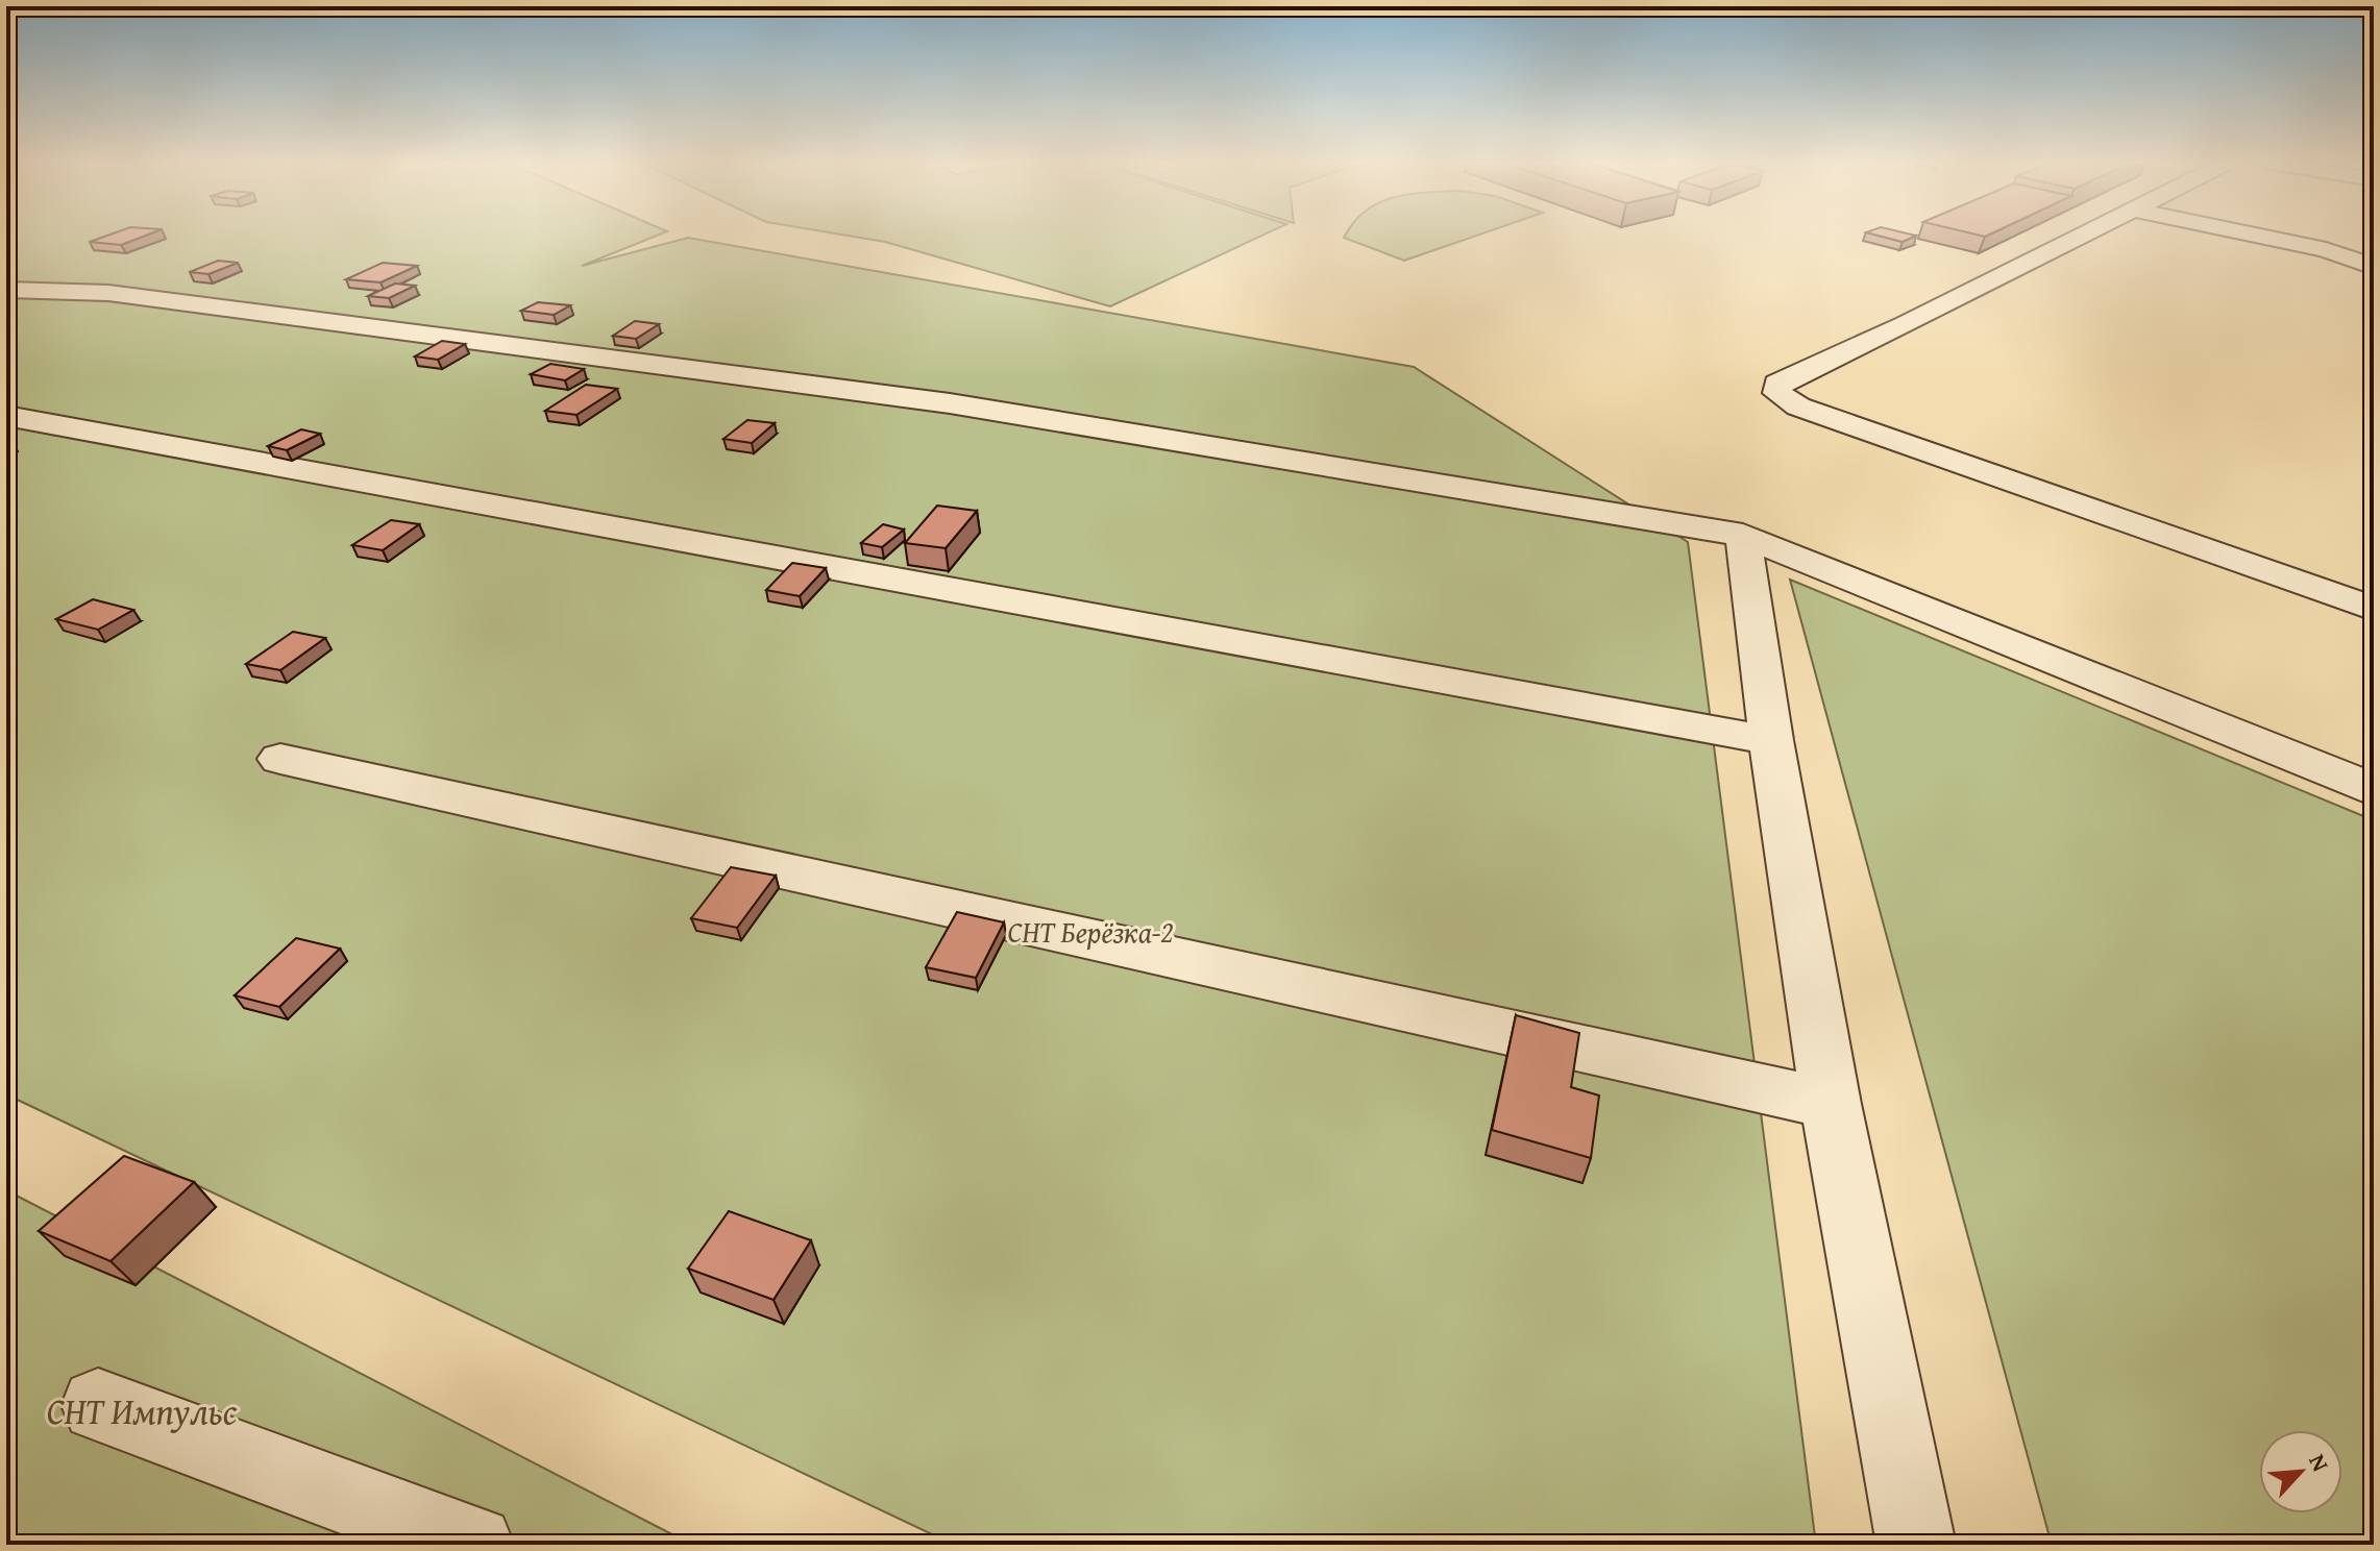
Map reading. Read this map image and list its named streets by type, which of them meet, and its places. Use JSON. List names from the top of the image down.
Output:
{
  "parks": ["СНТ Берёзка-2", "СНТ Импульс"],
  "north": "top right"
}
